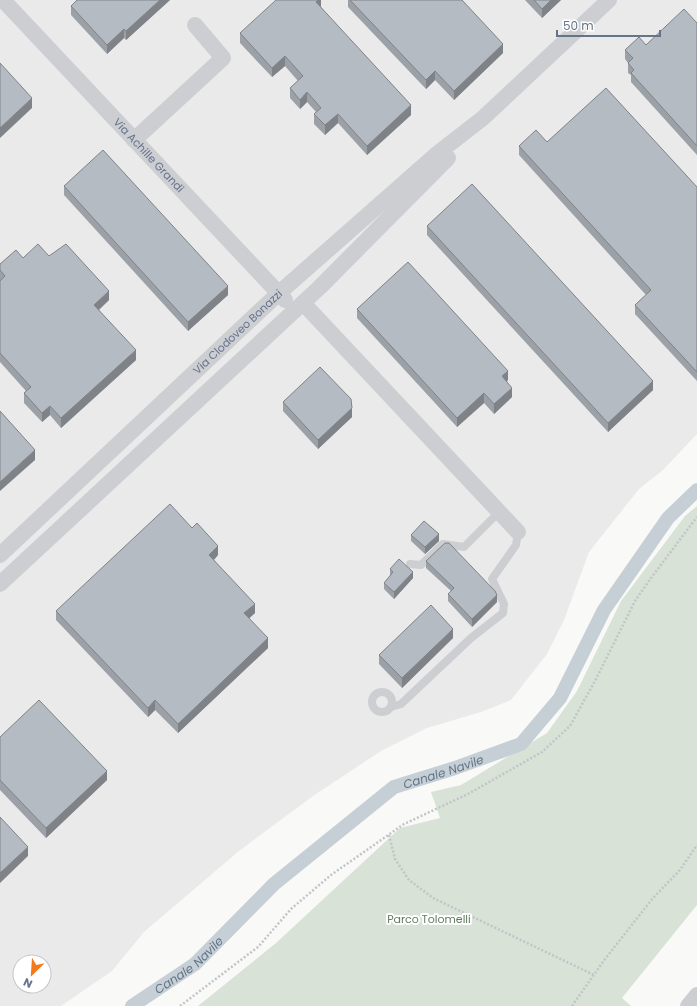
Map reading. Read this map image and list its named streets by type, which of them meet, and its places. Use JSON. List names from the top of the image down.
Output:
{
  "streets": {
    "street": ["Via Achille Grandi", "Via Clodoveo Bonazzi"]
  },
  "crossings": [
    ["Via Achille Grandi", "Via Clodoveo Bonazzi"]
  ],
  "water": ["Canale Navile"],
  "parks": ["Parco Tolomelli"],
  "scale_bar": "50 m",
  "north": "bottom left"
}
